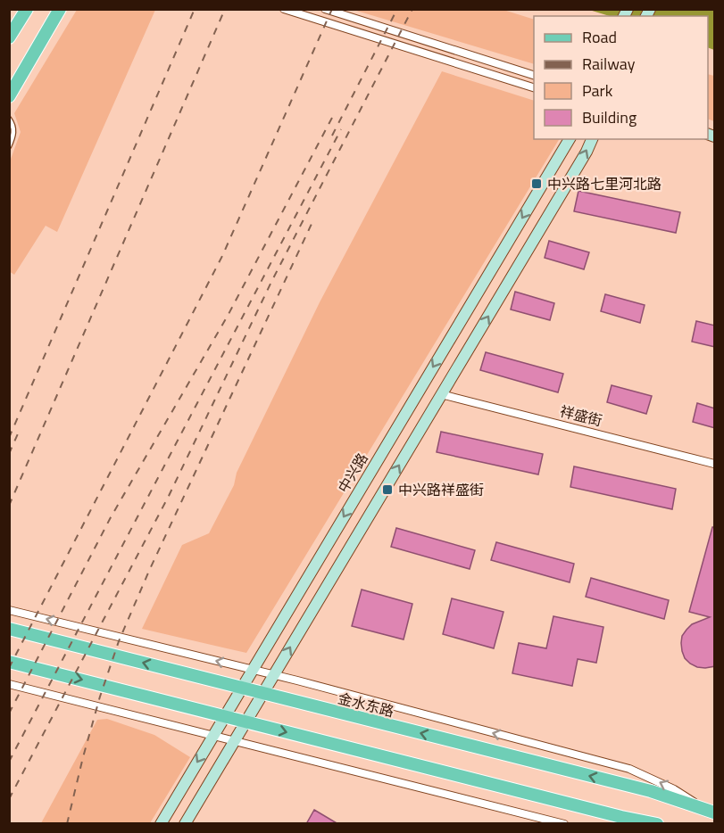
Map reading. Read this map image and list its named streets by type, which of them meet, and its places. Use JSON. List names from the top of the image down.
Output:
{
  "streets": {
    "main road": ["金水东路"],
    "street": ["祥盛街", "中兴路"]
  },
  "crossings": [
    ["中兴路", "金水东路"]
  ],
  "places": {
    "transit": ["中兴路七里河北路", "中兴路祥盛街"]
  },
  "legend": [
    "Road",
    "Railway",
    "Park",
    "Building"
  ]
}
